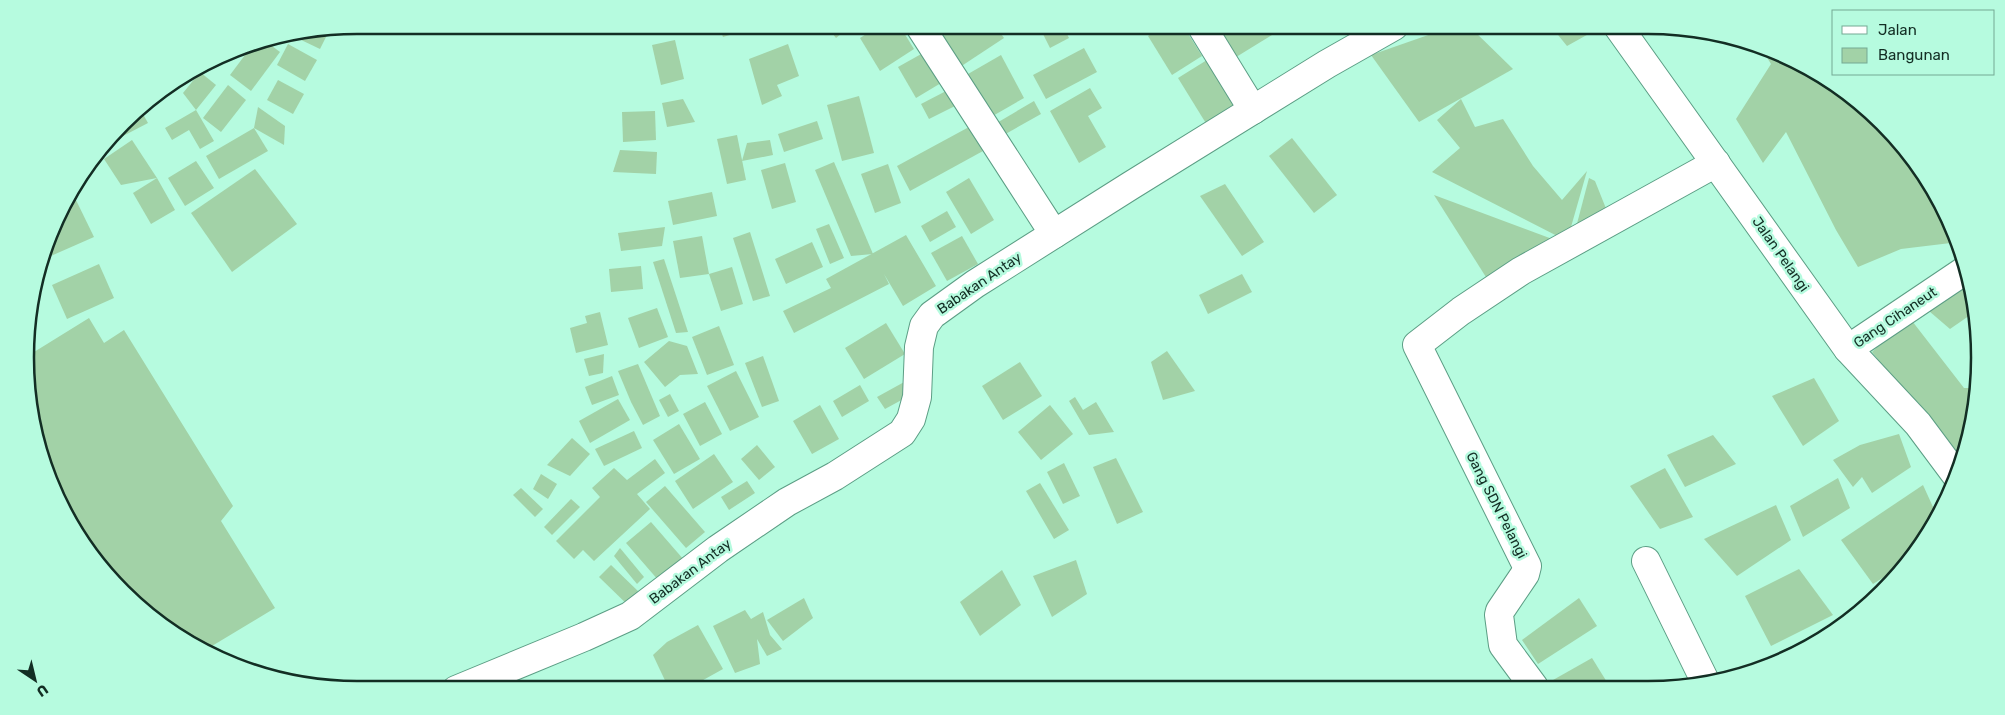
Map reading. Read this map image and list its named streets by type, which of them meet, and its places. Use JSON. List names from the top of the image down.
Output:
{
  "streets": {
    "street": [
      "Jalan Pelangi",
      "Babakan Antay",
      "Gang Cihaneut",
      "Gang SDN Pelangi"
    ]
  },
  "crossings": [
    ["Jalan Pelangi", "Gang Cihaneut"],
    ["Jalan Pelangi", "Gang SDN Pelangi"]
  ],
  "legend": ["Jalan", "Bangunan"],
  "north": "bottom right"
}
